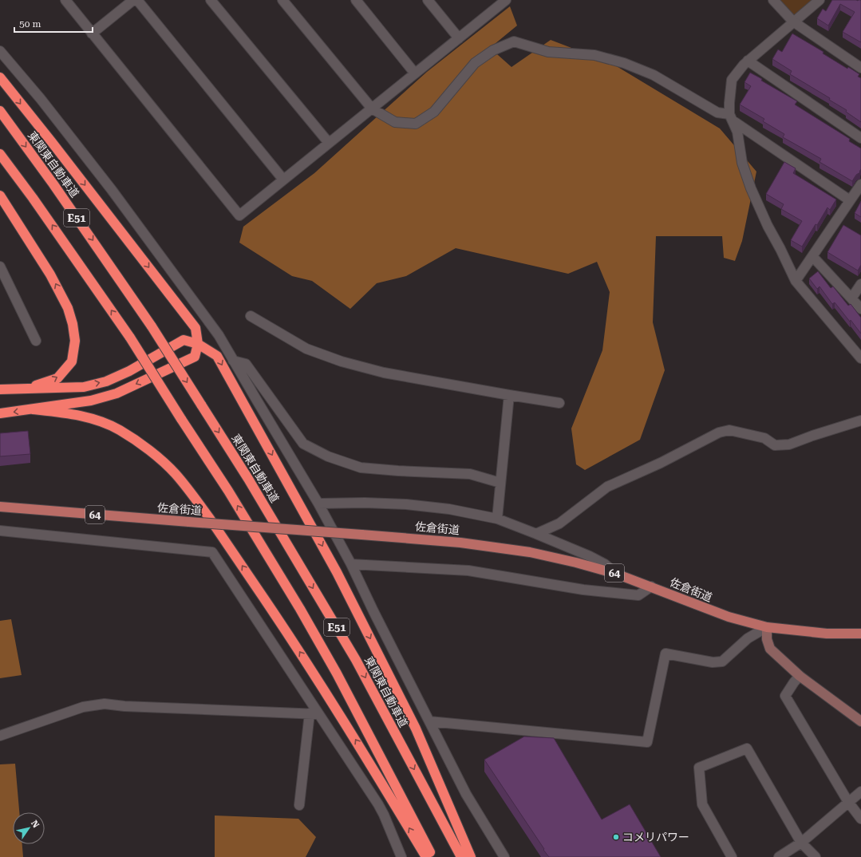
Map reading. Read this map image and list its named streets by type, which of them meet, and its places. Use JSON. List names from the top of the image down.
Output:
{
  "streets": {
    "highway": ["東関東自動車道", "E51"],
    "main road": ["佐倉街道", "64"]
  },
  "places": ["コメリパワー"],
  "scale_bar": "50 m",
  "north": "top right"
}
